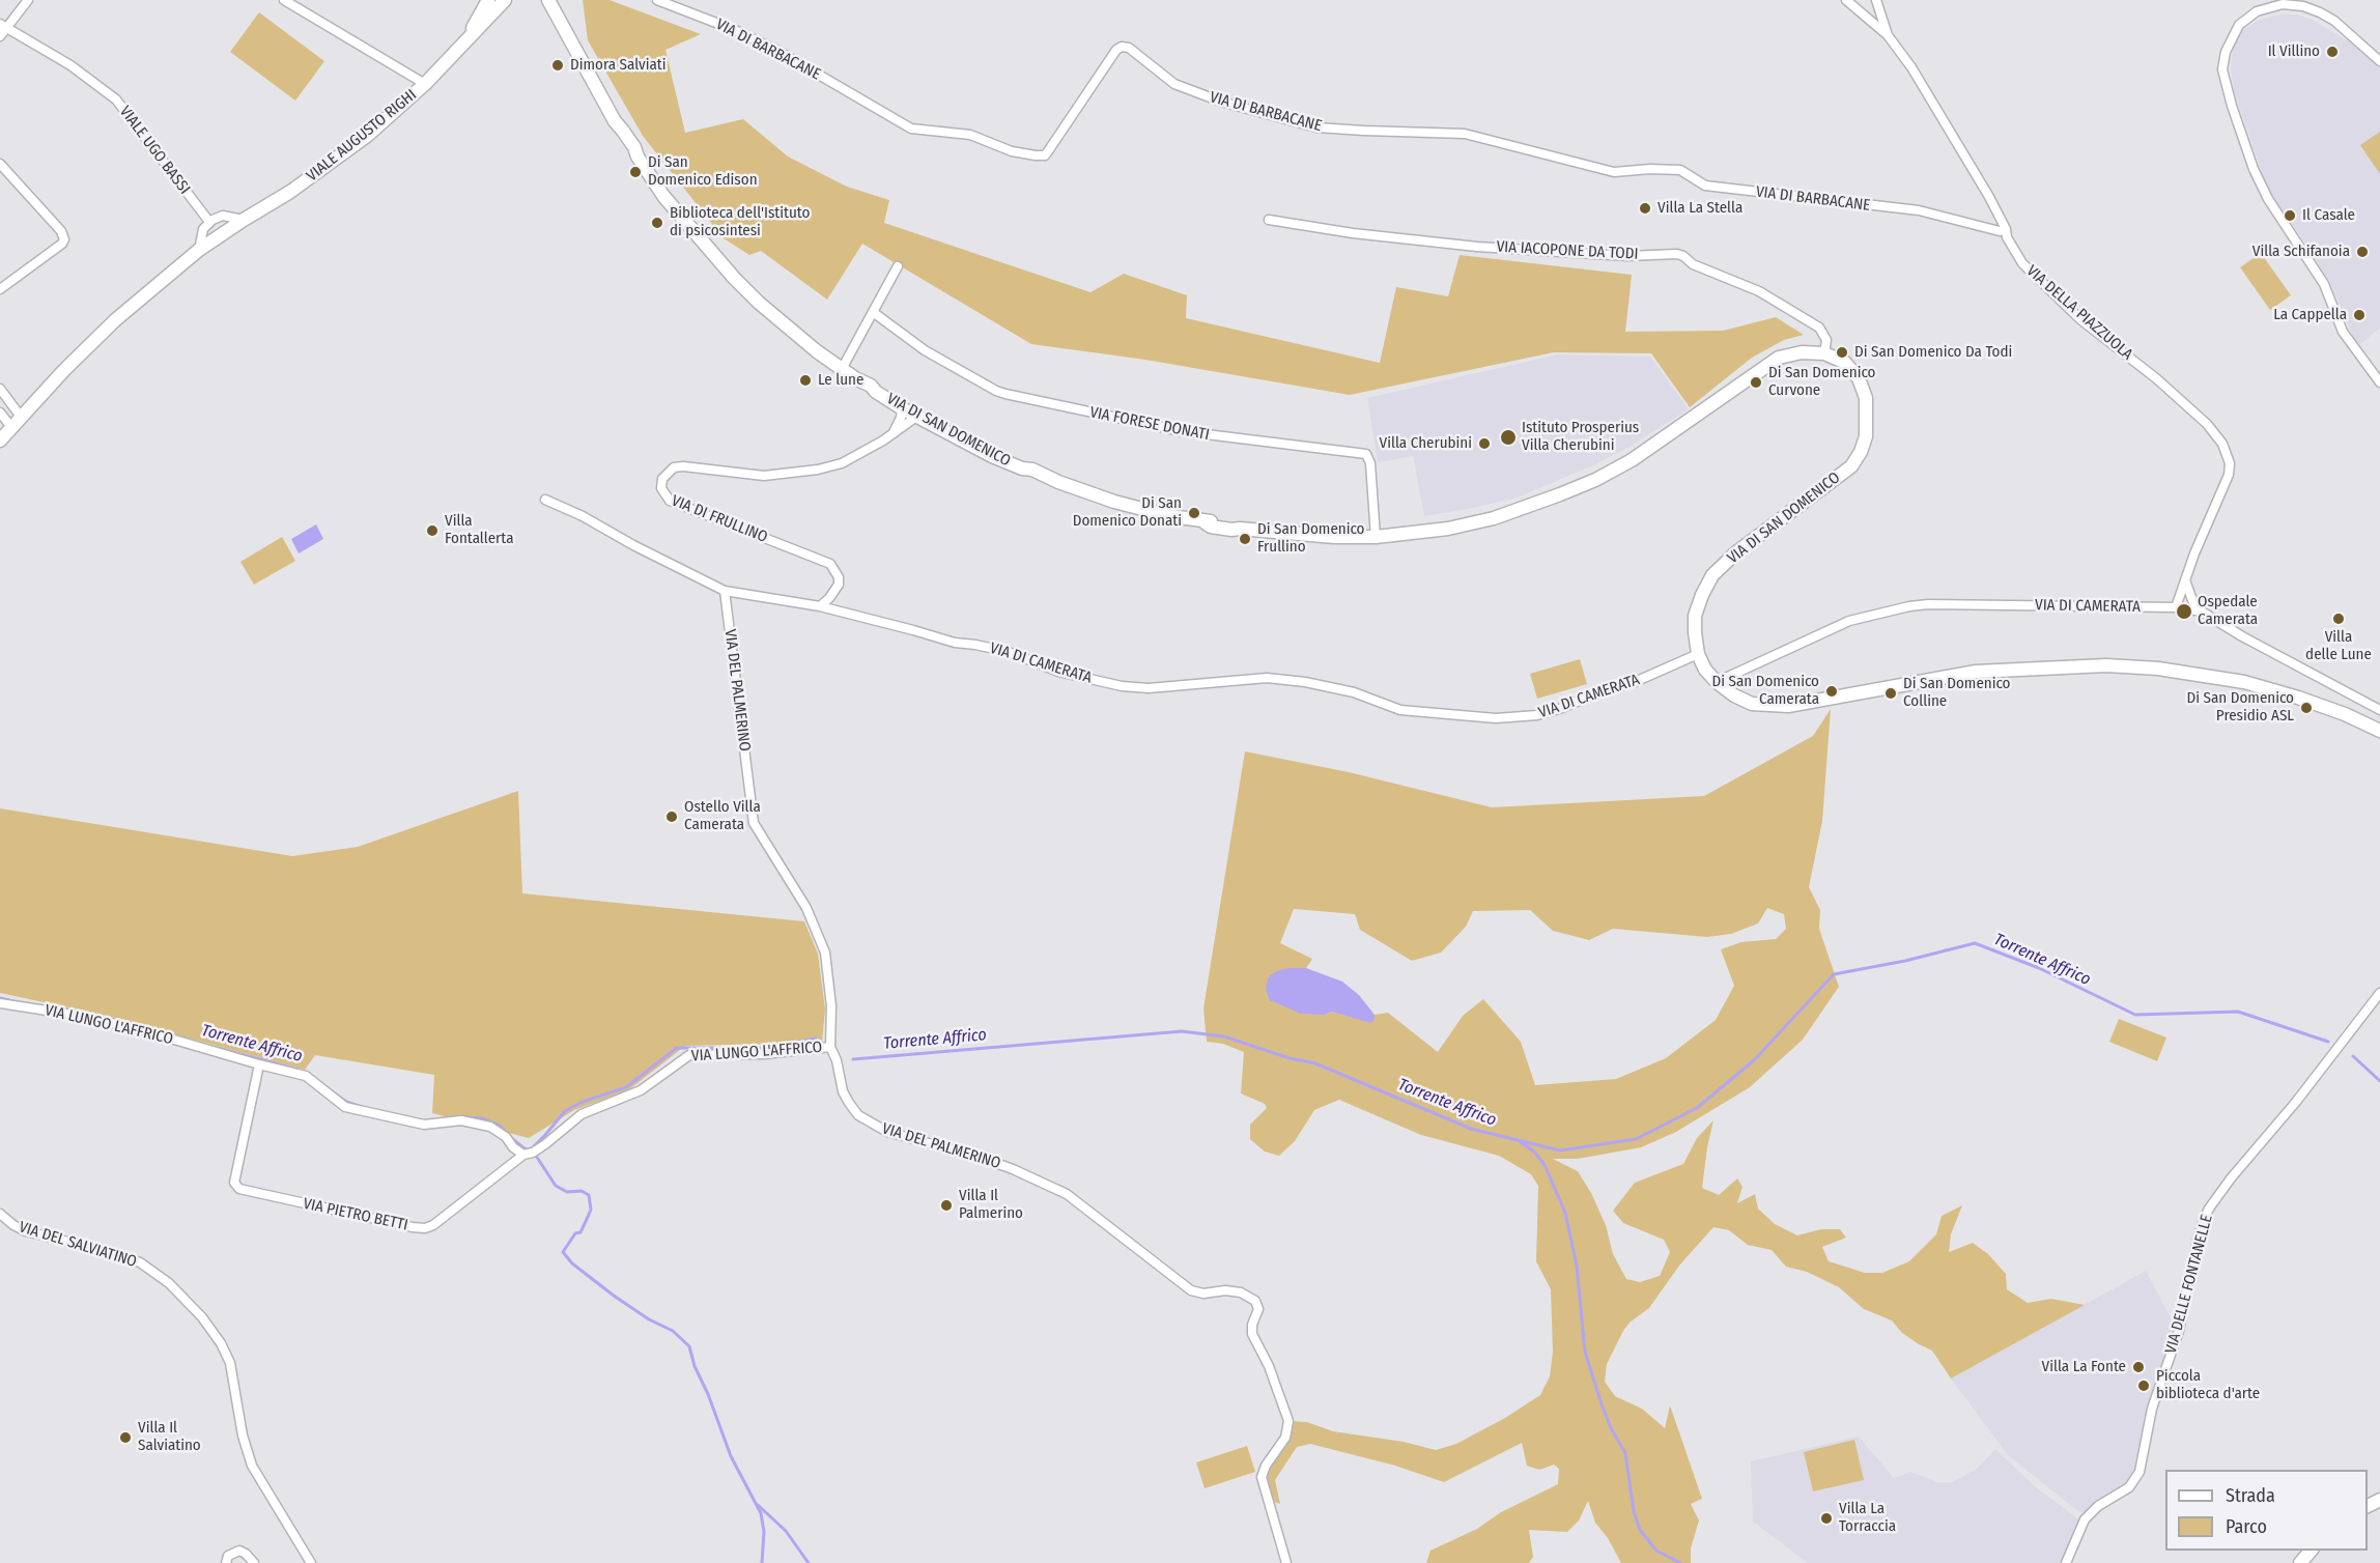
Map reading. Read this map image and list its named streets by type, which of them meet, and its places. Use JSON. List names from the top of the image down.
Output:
{
  "streets": {
    "main road": ["VIALE AUGUSTO RIGHI", "VIA DI SAN DOMENICO"],
    "street": [
      "VIA DI BARBACANE",
      "VIALE UGO BASSI",
      "VIA IACOPONE DA TODI",
      "VIA DELLA PIAZZUOLA",
      "VIA FORESE DONATI",
      "VIA DI FRULLINO",
      "VIA DI CAMERATA",
      "VIA DEL PALMERINO",
      "VIA LUNGO L'AFFRICO",
      "VIA PIETRO BETTI",
      "VIA DEL SALVIATINO",
      "VIA DELLE FONTANELLE"
    ]
  },
  "crossings": [
    ["VIA DI BARBACANE", "VIA DELLA PIAZZUOLA"],
    ["VIA IACOPONE DA TODI", "VIA DI SAN DOMENICO"],
    ["VIA DELLA PIAZZUOLA", "VIA DI CAMERATA"],
    ["VIA FORESE DONATI", "VIA DI SAN DOMENICO"],
    ["VIA DI SAN DOMENICO", "VIA DI FRULLINO"],
    ["VIA DI SAN DOMENICO", "VIA DI CAMERATA"],
    ["VIA DI FRULLINO", "VIA DI CAMERATA"],
    ["VIA DI CAMERATA", "VIA DEL PALMERINO"],
    ["VIA DEL PALMERINO", "VIA LUNGO L'AFFRICO"],
    ["VIA LUNGO L'AFFRICO", "VIA PIETRO BETTI"]
  ],
  "water": ["Torrente Affrico"],
  "places": [
    "Il Villino",
    "Dimora Salviati",
    "Di San Domenico Edison",
    "Villa La Stella",
    "Il Casale",
    "Biblioteca dell'Istituto di psicosintesi",
    "Villa Schifanoia",
    "La Cappella",
    "Di San Domenico Da Todi",
    "Le lune",
    "Di San Domenico Curvone",
    "Istituto Prosperius Villa Cherubini",
    "Villa Cherubini",
    "Di San Domenico Donati",
    "Villa Fontallerta",
    "Di San Domenico Frullino",
    "Ospedale Camerata",
    "Villa delle Lune",
    "Di San Domenico Camerata",
    "Di San Domenico Colline",
    "Di San Domenico Presidio ASL",
    "Ostello Villa Camerata",
    "Villa Il Palmerino",
    "Villa La Fonte",
    "Piccola biblioteca d'arte",
    "Villa Il Salviatino",
    "Villa La Torraccia"
  ],
  "legend": ["Strada", "Parco"]
}
